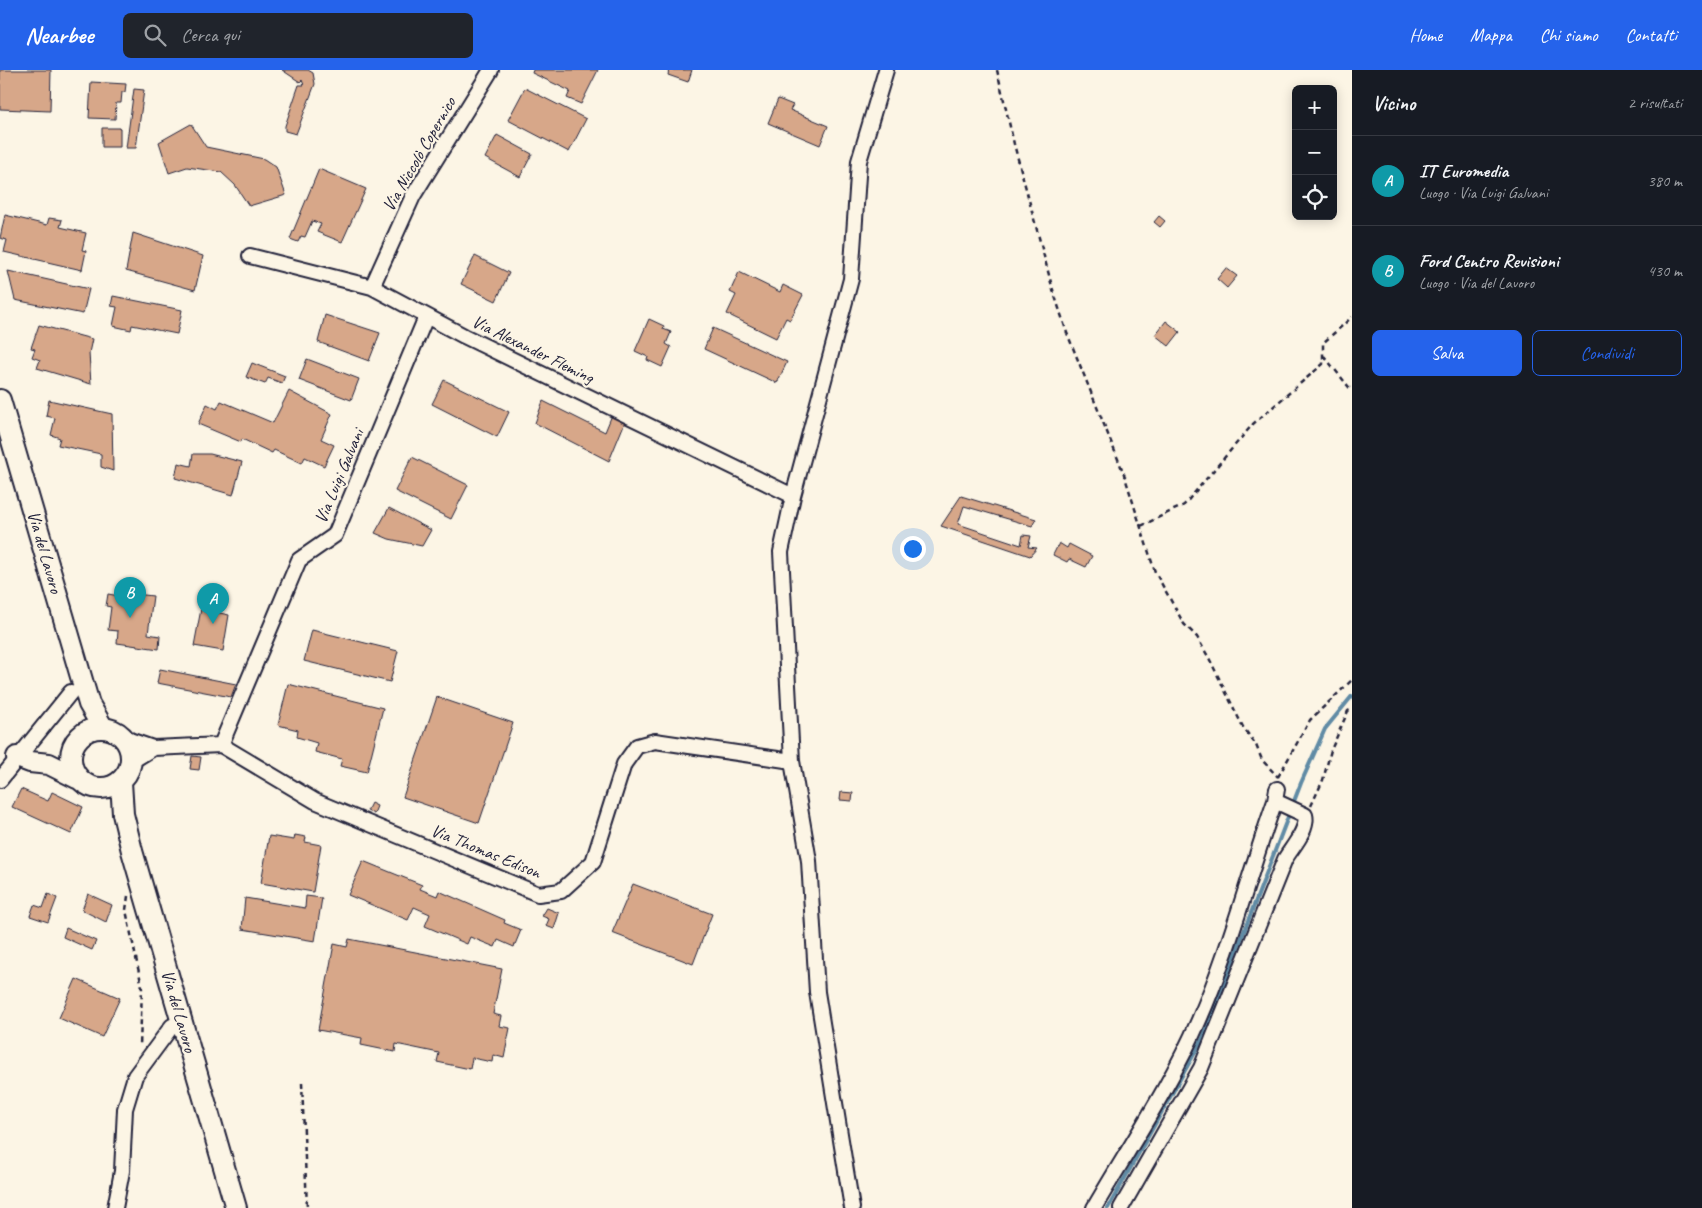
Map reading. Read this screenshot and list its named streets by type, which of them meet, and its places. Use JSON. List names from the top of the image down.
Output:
{
  "streets": {
    "main road": ["Via del Lavoro"],
    "street": [
      "Via Niccolò Copernico",
      "Via Alexander Fleming",
      "Via Luigi Galvani",
      "Via Thomas Edison"
    ]
  },
  "crossings": [
    ["Via Niccolò Copernico", "Via Alexander Fleming"],
    ["Via Alexander Fleming", "Via Luigi Galvani"],
    ["Via Luigi Galvani", "Via Thomas Edison"]
  ],
  "page": {
    "header": "Nearbee",
    "search": "Cerca qui",
    "nav": [
      "Home",
      "Mappa",
      "Chi siamo",
      "Contatti"
    ],
    "heading": ["Vicino", "2 risultati"],
    "map_buttons": ["+", "−"],
    "list": [
      {
        "mark": "A",
        "name": "IT Euromedia",
        "note": "Luogo · Via Luigi Galvani",
        "value": "380 m"
      },
      {
        "mark": "B",
        "name": "Ford Centro Revisioni",
        "note": "Luogo · Via del Lavoro",
        "value": "430 m"
      }
    ],
    "buttons": ["Salva", "Condividi"],
    "pins": ["B", "A"]
  }
}
